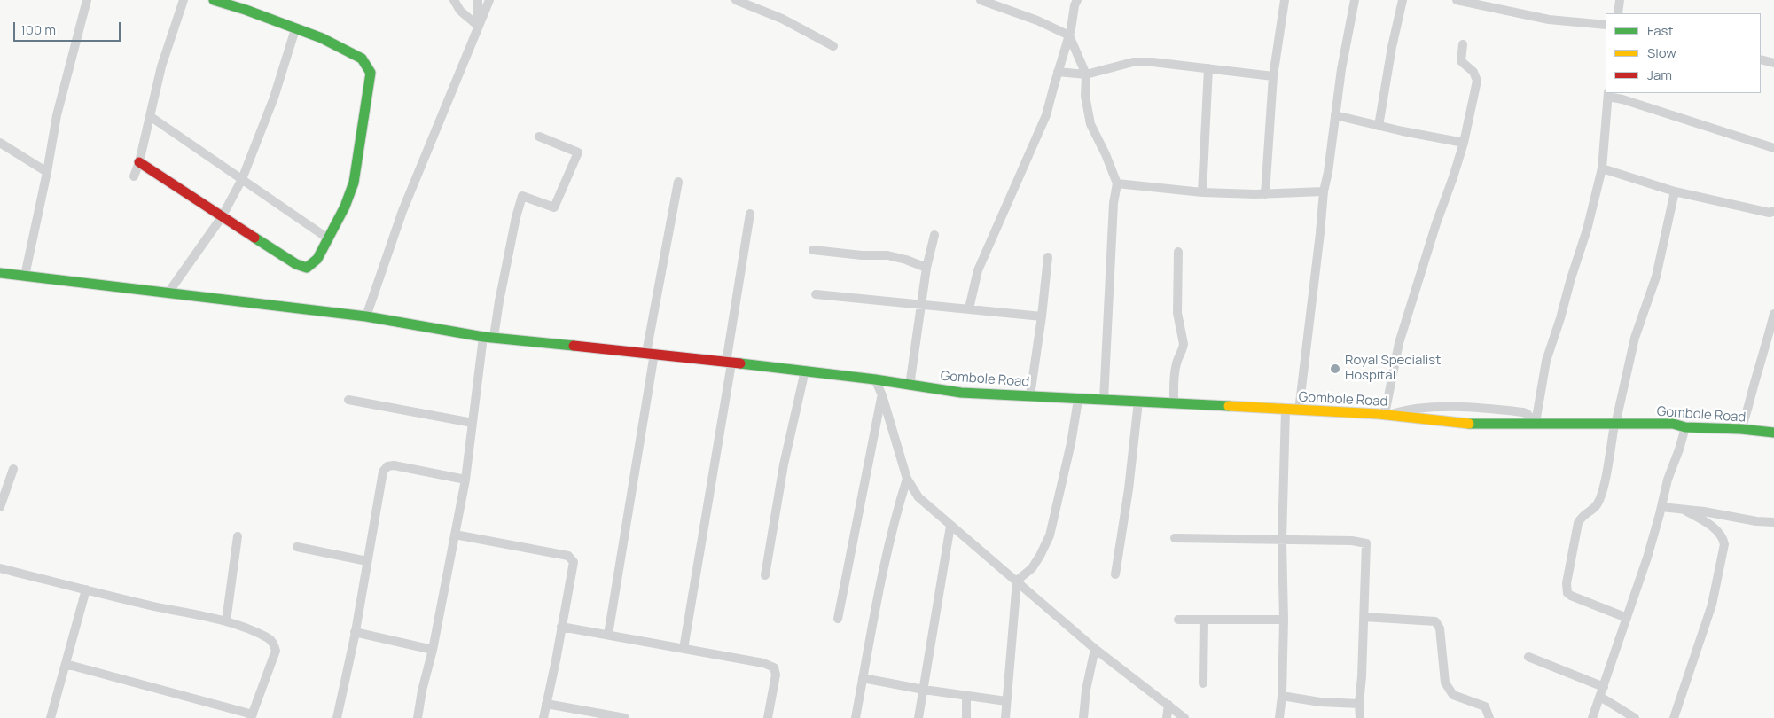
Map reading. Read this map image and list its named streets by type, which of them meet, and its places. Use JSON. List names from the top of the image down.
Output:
{
  "streets": {
    "street": ["Gombole Road"]
  },
  "places": ["Royal Specialist Hospital"],
  "legend": ["Fast", "Slow", "Jam"],
  "scale_bar": "100 m"
}
